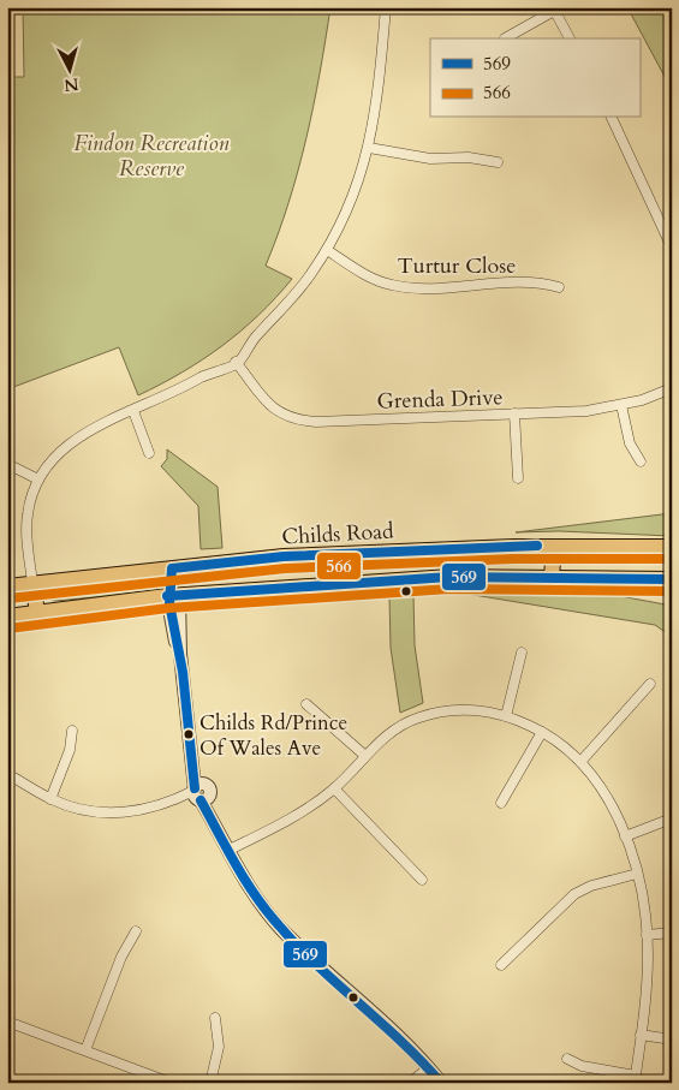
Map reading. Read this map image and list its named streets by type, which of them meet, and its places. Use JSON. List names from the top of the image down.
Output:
{
  "streets": {
    "main road": ["Childs Road"],
    "street": ["Turtur Close", "Grenda Drive"]
  },
  "parks": ["Findon Recreation Reserve"],
  "places": ["Childs Rd/Prince Of Wales Ave"],
  "lines": ["transit line 569", "transit line 566"],
  "legend": ["569", "566"],
  "north": "bottom"
}
